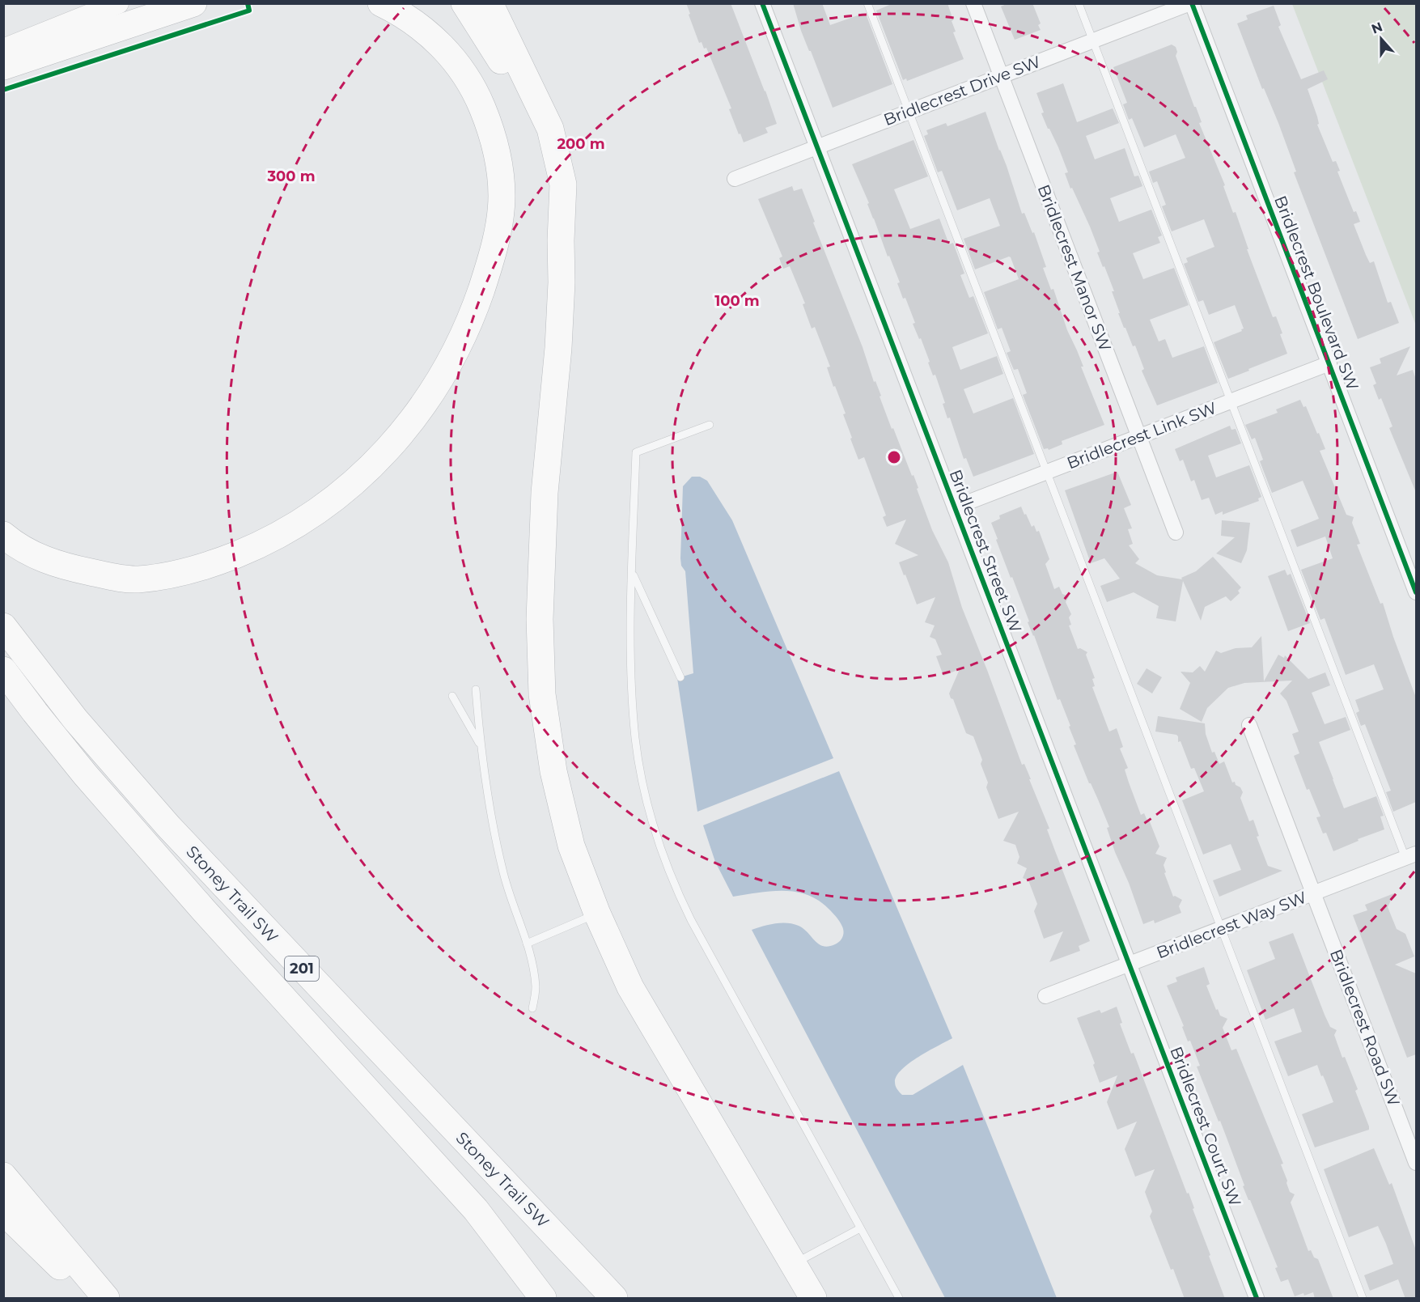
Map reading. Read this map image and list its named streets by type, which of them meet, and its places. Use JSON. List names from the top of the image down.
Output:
{
  "streets": {
    "highway": ["Stoney Trail SW", "201"],
    "street": [
      "Bridlecrest Drive SW",
      "Bridlecrest Manor SW",
      "Bridlecrest Boulevard SW",
      "Bridlecrest Link SW",
      "Bridlecrest Street SW",
      "Bridlecrest Way SW",
      "Bridlecrest Road SW",
      "Bridlecrest Court SW"
    ]
  },
  "crossings": [
    ["Bridlecrest Drive SW", "Bridlecrest Manor SW"],
    ["Bridlecrest Drive SW", "Bridlecrest Boulevard SW"],
    ["Bridlecrest Drive SW", "Bridlecrest Street SW"],
    ["Bridlecrest Manor SW", "Bridlecrest Link SW"],
    ["Bridlecrest Boulevard SW", "Bridlecrest Link SW"],
    ["Bridlecrest Link SW", "Bridlecrest Street SW"],
    ["Bridlecrest Street SW", "Bridlecrest Way SW"],
    ["Bridlecrest Street SW", "Bridlecrest Court SW"],
    ["Bridlecrest Way SW", "Bridlecrest Road SW"],
    ["Bridlecrest Way SW", "Bridlecrest Court SW"]
  ],
  "north": "top",
  "rings": ["200 m", "300 m", "100 m"]
}
